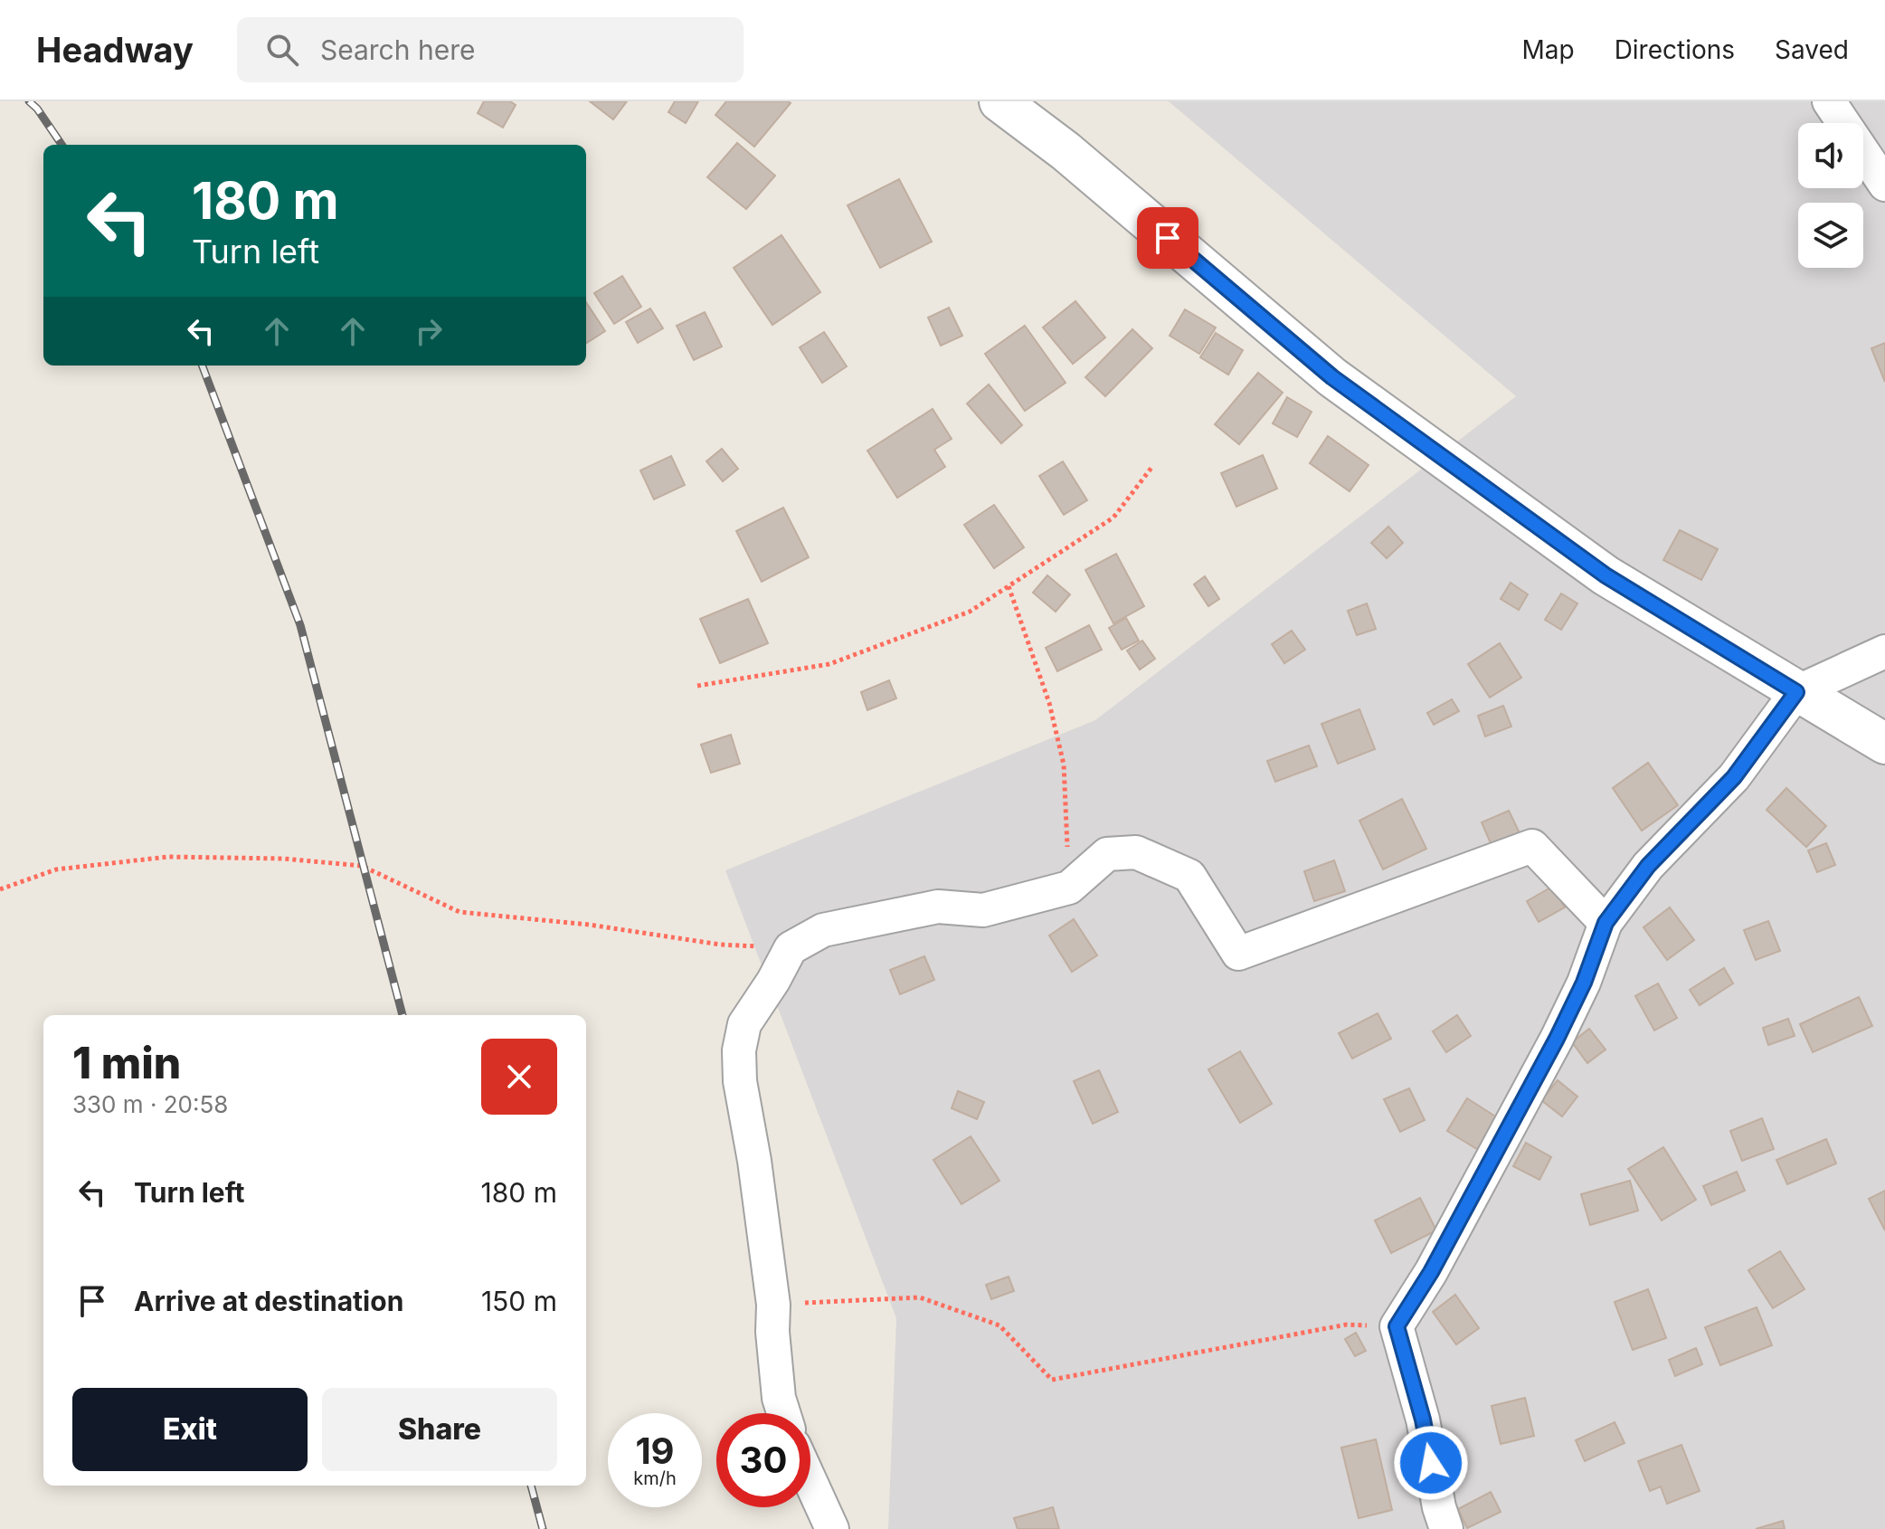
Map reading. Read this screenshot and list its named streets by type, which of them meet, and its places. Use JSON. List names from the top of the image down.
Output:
{
  "page": {
    "header": "Headway",
    "search": "Search here",
    "nav": ["Map", "Directions", "Saved"],
    "turn": ["180 m", "Turn left"],
    "heading": ["1 min", "330 m · 20:58"],
    "list": [
      {
        "name": "Turn left",
        "value": "180 m"
      },
      {
        "name": "Arrive at destination",
        "value": "150 m"
      }
    ],
    "buttons": ["Exit", "Share"],
    "speed": "19 km/h",
    "limit": "30"
  }
}
